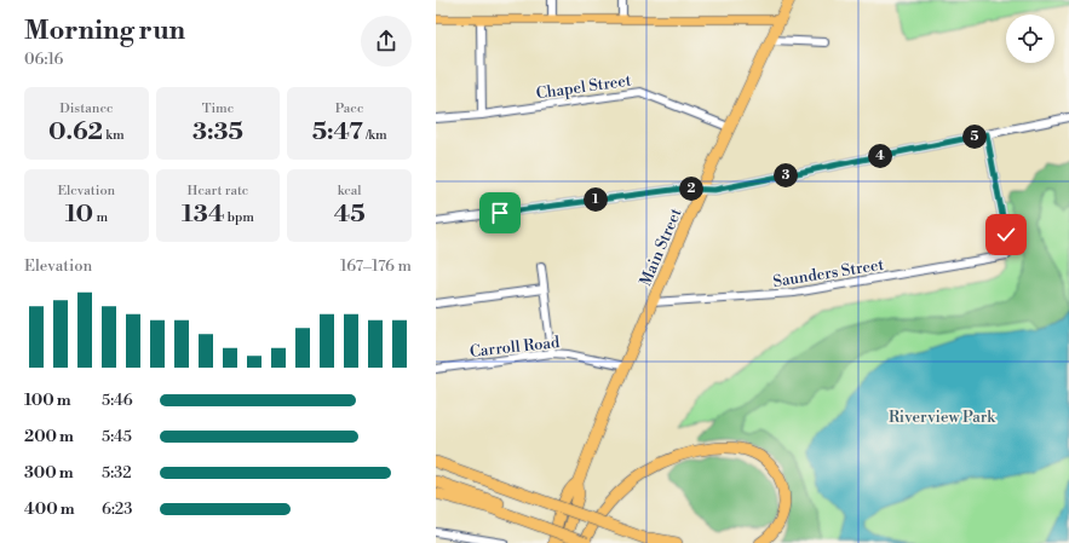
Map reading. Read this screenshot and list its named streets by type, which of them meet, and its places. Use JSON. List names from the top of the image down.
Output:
{
  "streets": {
    "highway": ["Main Street"],
    "street": ["Chapel Street", "Saunders Street", "Carroll Road"]
  },
  "crossings": [
    ["Chapel Street", "Main Street"],
    ["Main Street", "Saunders Street"],
    ["Main Street", "Carroll Road"]
  ],
  "parks": ["Riverview Park"],
  "page": {
    "heading": ["Morning run", "06:16"],
    "stats": [
      ["Distance", "0.62 km"],
      ["Time", "3:35"],
      ["Pace", "5:47 /km"],
      ["Elevation", "10 m"],
      ["Heart rate", "134 bpm"],
      ["kcal", "45"]
    ],
    "pins": [
      "5",
      "4",
      "3",
      "2",
      "1"
    ],
    "chart": ["Elevation", "167–176 m"],
    "list": [
      {
        "name": "100 m",
        "note": "5:46"
      },
      {
        "name": "200 m",
        "note": "5:45"
      },
      {
        "name": "300 m",
        "note": "5:32"
      },
      {
        "name": "400 m",
        "note": "6:23"
      }
    ]
  }
}
